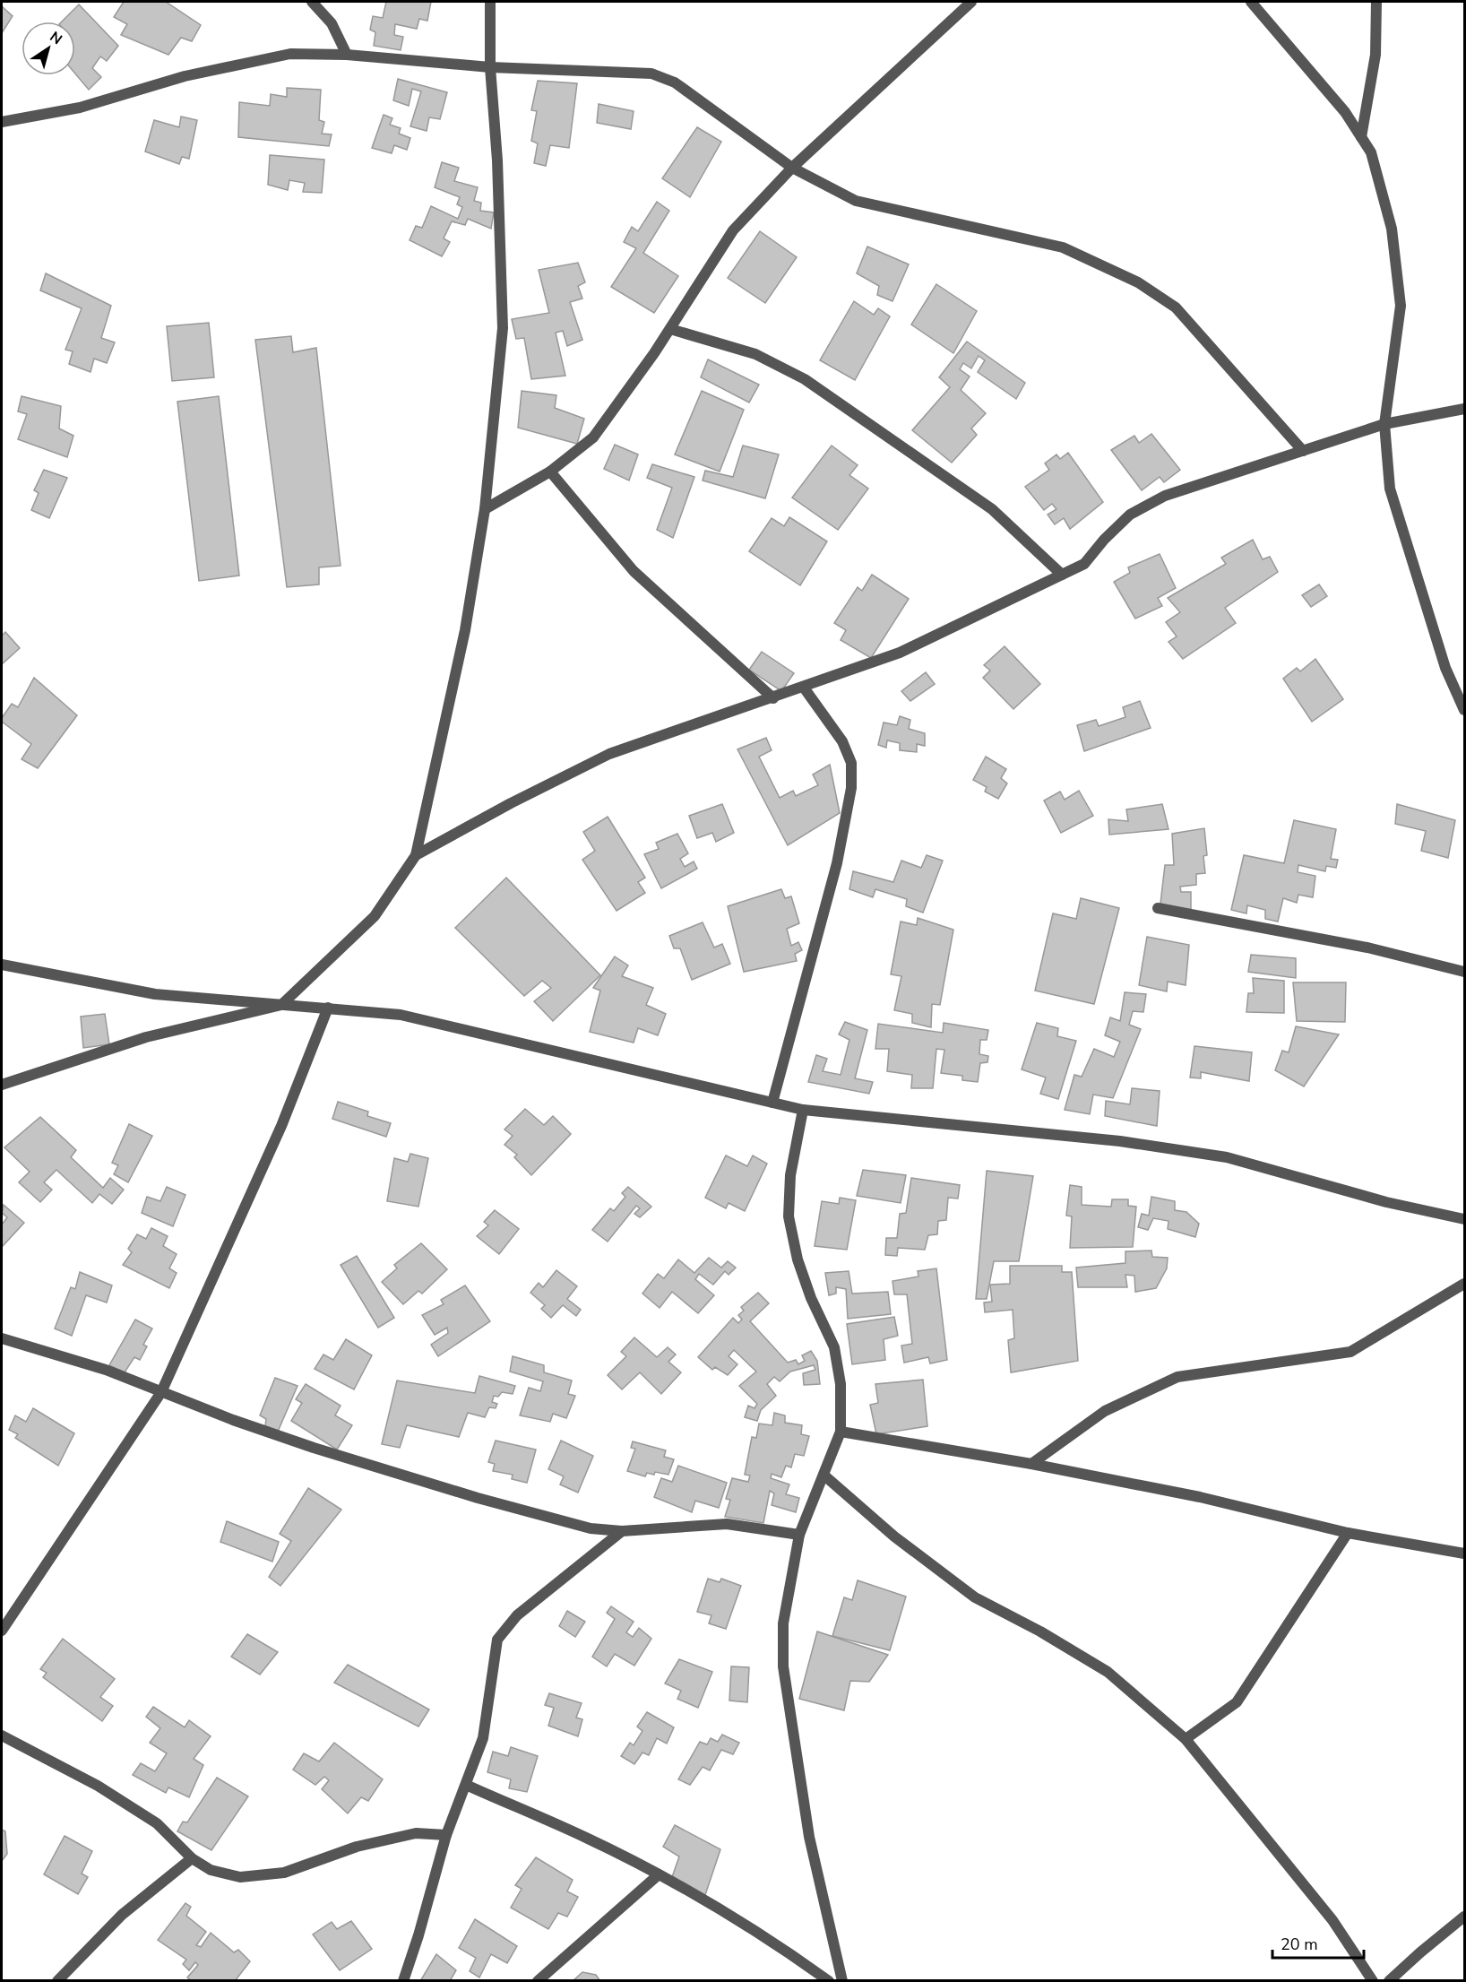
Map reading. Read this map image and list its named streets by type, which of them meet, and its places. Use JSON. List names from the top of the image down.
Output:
{
  "scale_bar": "20 m",
  "north": "top right"
}
